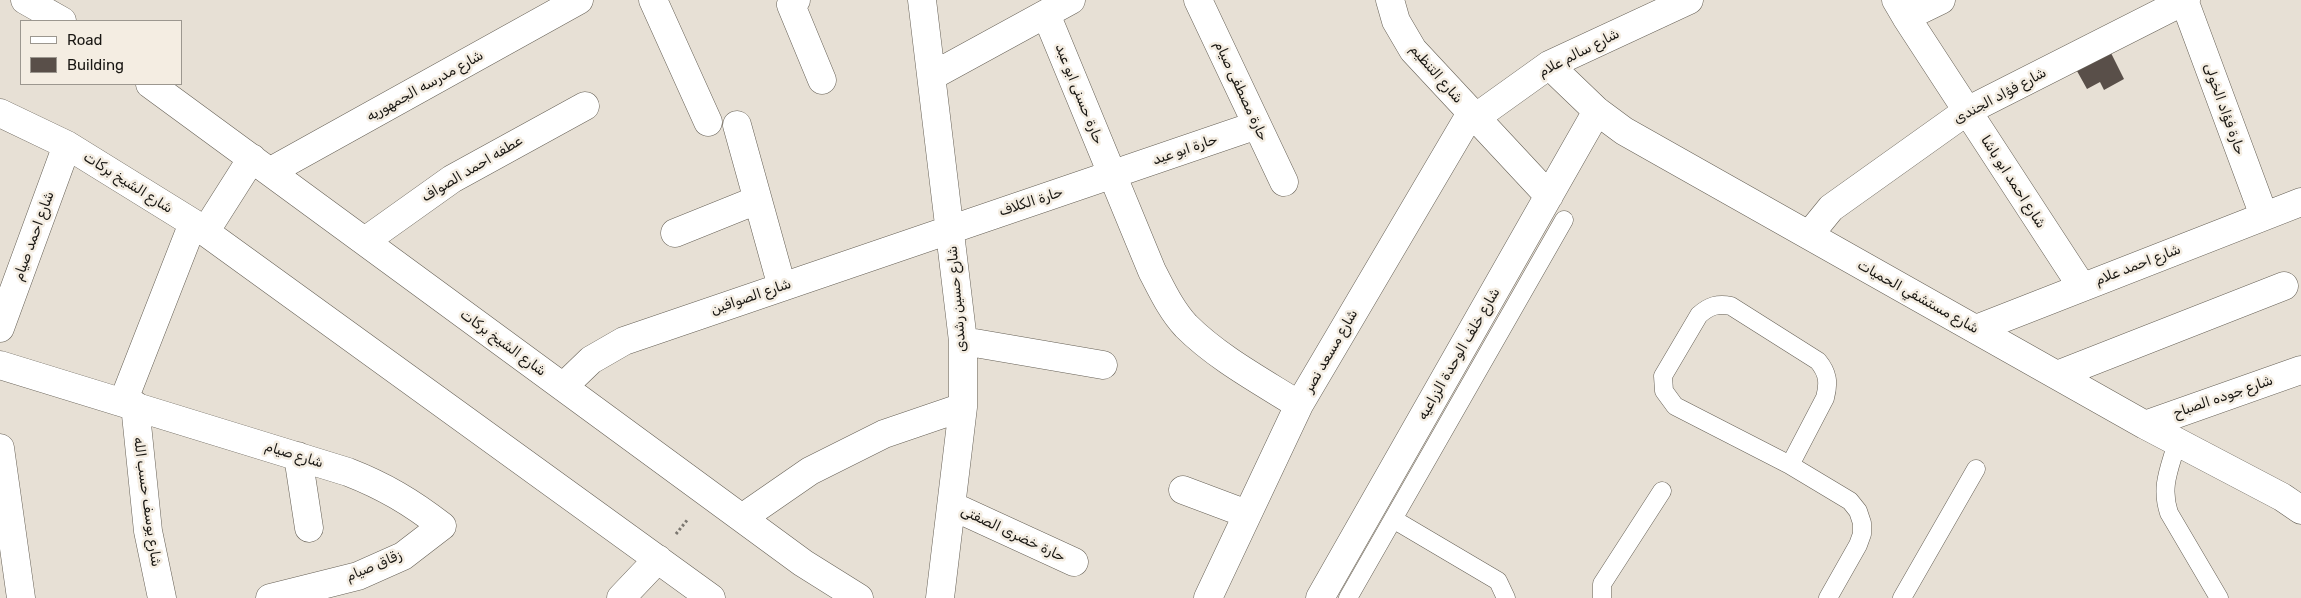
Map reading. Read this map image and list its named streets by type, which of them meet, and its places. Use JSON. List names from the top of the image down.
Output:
{
  "streets": {
    "street": [
      "شارع سالم علام",
      "شارع التنظيم",
      "شارع مدرسه الجمهوريه",
      "حارة مصطفى صيام",
      "حارة حسنى ابو عبد",
      "شارع فؤاد الجندى",
      "حارة فؤاد الخولى",
      "حارة ابو عيد",
      "عطفه احمد الصواف",
      "شارع احمد ابو باشا",
      "شارع الشيخ بركات",
      "حارة الكلاف",
      "شارع احمد صيام",
      "شارع احمد علام",
      "شارع الصوافين",
      "شارع مستشفي الحميات",
      "شارع حسين رشدى",
      "شارع مسعد نصر",
      "شارع خلف الوحدة الزراعيه",
      "شارع جوده الصباح",
      "شارع صيام",
      "شارع يوسف حسب الله",
      "حارة خضرى الصفتى",
      "زقاق صيام"
    ]
  },
  "crossings": [
    ["شارع سالم علام", "شارع التنظيم"],
    ["شارع سالم علام", "شارع مستشفي الحميات"],
    ["شارع سالم علام", "شارع مسعد نصر"],
    ["شارع التنظيم", "شارع مسعد نصر"],
    ["شارع التنظيم", "شارع خلف الوحدة الزراعيه"],
    ["شارع مدرسه الجمهوريه", "شارع الشيخ بركات"],
    ["شارع مدرسه الجمهوريه", "شارع يوسف حسب الله"],
    ["حارة مصطفى صيام", "حارة ابو عيد"],
    ["حارة حسنى ابو عبد", "حارة ابو عيد"],
    ["حارة حسنى ابو عبد", "حارة الكلاف"],
    ["حارة حسنى ابو عبد", "شارع مسعد نصر"],
    ["شارع فؤاد الجندى", "حارة فؤاد الخولى"],
    ["شارع فؤاد الجندى", "شارع احمد ابو باشا"],
    ["شارع فؤاد الجندى", "شارع مستشفي الحميات"],
    ["حارة فؤاد الخولى", "شارع احمد علام"],
    ["حارة ابو عيد", "حارة الكلاف"],
    ["عطفه احمد الصواف", "شارع الشيخ بركات"],
    ["شارع احمد ابو باشا", "شارع احمد علام"],
    ["شارع الشيخ بركات", "شارع احمد صيام"],
    ["شارع الشيخ بركات", "شارع الصوافين"],
    ["شارع الشيخ بركات", "شارع يوسف حسب الله"],
    ["حارة الكلاف", "شارع الصوافين"],
    ["حارة الكلاف", "شارع حسين رشدى"],
    ["شارع احمد علام", "شارع مستشفي الحميات"],
    ["شارع الصوافين", "شارع حسين رشدى"],
    ["شارع مستشفي الحميات", "شارع خلف الوحدة الزراعيه"],
    ["شارع مستشفي الحميات", "شارع جوده الصباح"],
    ["شارع حسين رشدى", "حارة خضرى الصفتى"],
    ["شارع صيام", "شارع يوسف حسب الله"],
    ["شارع صيام", "زقاق صيام"]
  ],
  "legend": ["Road", "Building"]
}
